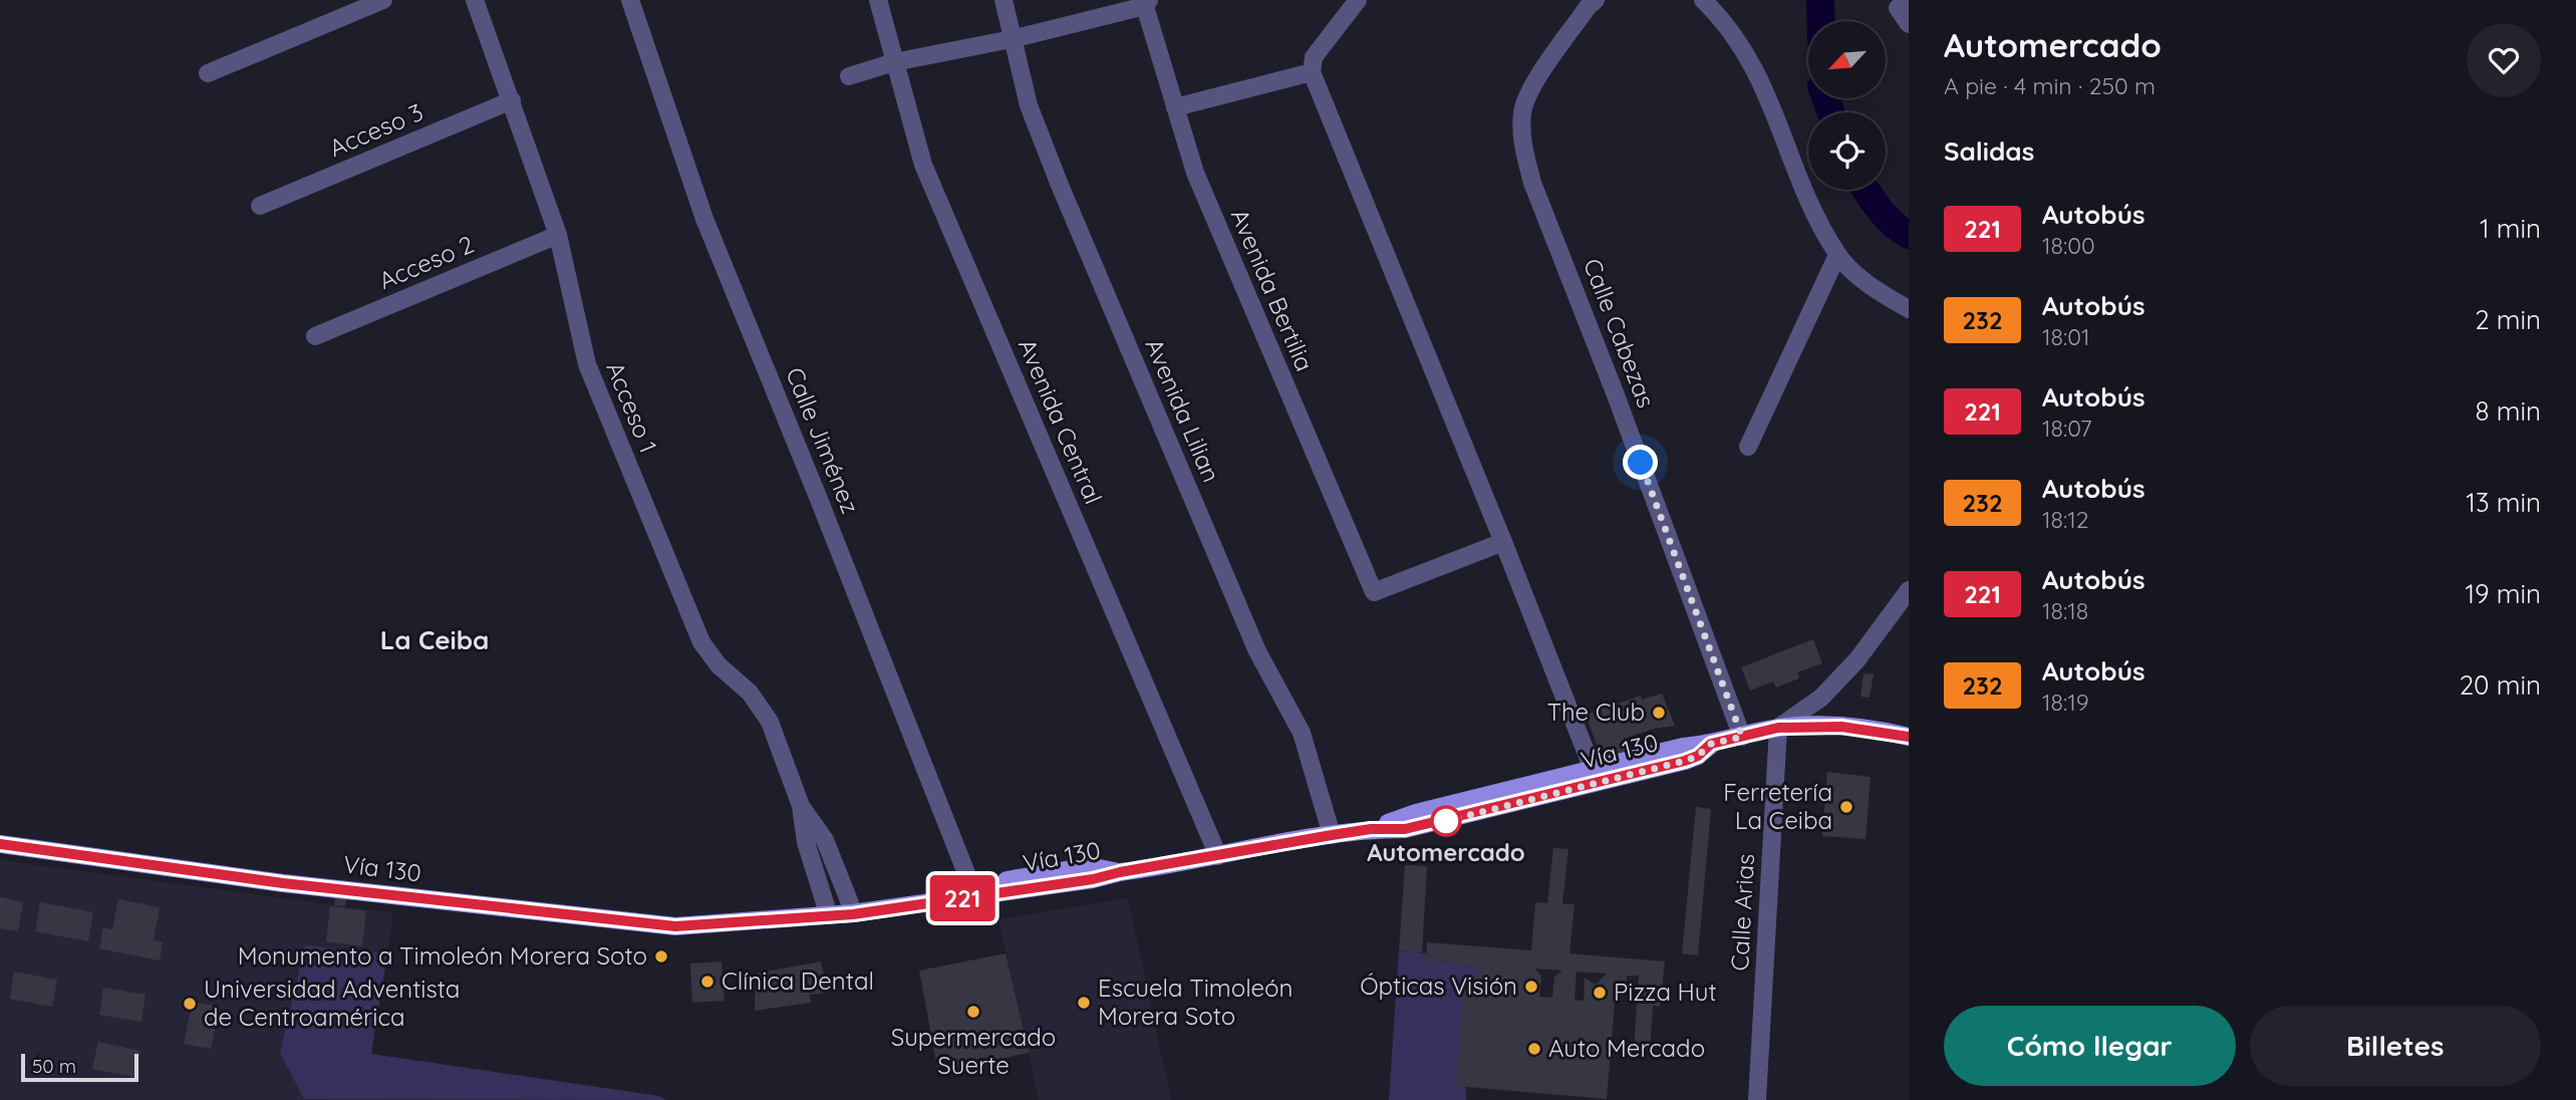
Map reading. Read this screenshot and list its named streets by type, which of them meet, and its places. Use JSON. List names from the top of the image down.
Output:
{
  "streets": {
    "main road": ["Vía 130"],
    "street": [
      "Acceso 3",
      "Acceso 2",
      "Avenida Bertilia",
      "Calle Cabezas",
      "Acceso 1",
      "Avenida Lilian",
      "Avenida Central",
      "Calle Jiménez",
      "Calle Arias"
    ]
  },
  "crossings": [
    ["Acceso 3", "Acceso 1"],
    ["Acceso 2", "Acceso 1"],
    ["Calle Cabezas", "Vía 130"],
    ["Acceso 1", "Vía 130"],
    ["Avenida Lilian", "Vía 130"],
    ["Avenida Central", "Vía 130"],
    ["Calle Jiménez", "Vía 130"],
    ["Vía 130", "Calle Arias"]
  ],
  "districts": ["La Ceiba"],
  "places": [
    "The Club",
    "Ferretería La Ceiba",
    "Automercado",
    "Monumento a Timoleón Morera Soto",
    "Clínica Dental",
    "Ópticas Visión",
    "Pizza Hut",
    "Escuela Timoleón Morera Soto",
    "Universidad Adventista de Centroamérica",
    "Supermercado Suerte",
    "Auto Mercado"
  ],
  "lines": ["bus line 221"],
  "scale_bar": "50 m",
  "north": "bottom left",
  "page": {
    "on_map": "221",
    "heading": [
      ["Automercado", "A pie · 4 min · 250 m"],
      "Salidas"
    ],
    "list": [
      {
        "mark": "221",
        "name": "Autobús",
        "note": "18:00",
        "value": "1 min"
      },
      {
        "mark": "232",
        "name": "Autobús",
        "note": "18:01",
        "value": "2 min"
      },
      {
        "mark": "221",
        "name": "Autobús",
        "note": "18:07",
        "value": "8 min"
      },
      {
        "mark": "232",
        "name": "Autobús",
        "note": "18:12",
        "value": "13 min"
      },
      {
        "mark": "221",
        "name": "Autobús",
        "note": "18:18",
        "value": "19 min"
      },
      {
        "mark": "232",
        "name": "Autobús",
        "note": "18:19",
        "value": "20 min"
      }
    ],
    "buttons": ["Cómo llegar", "Billetes"],
    "scale": "50 m"
  }
}
